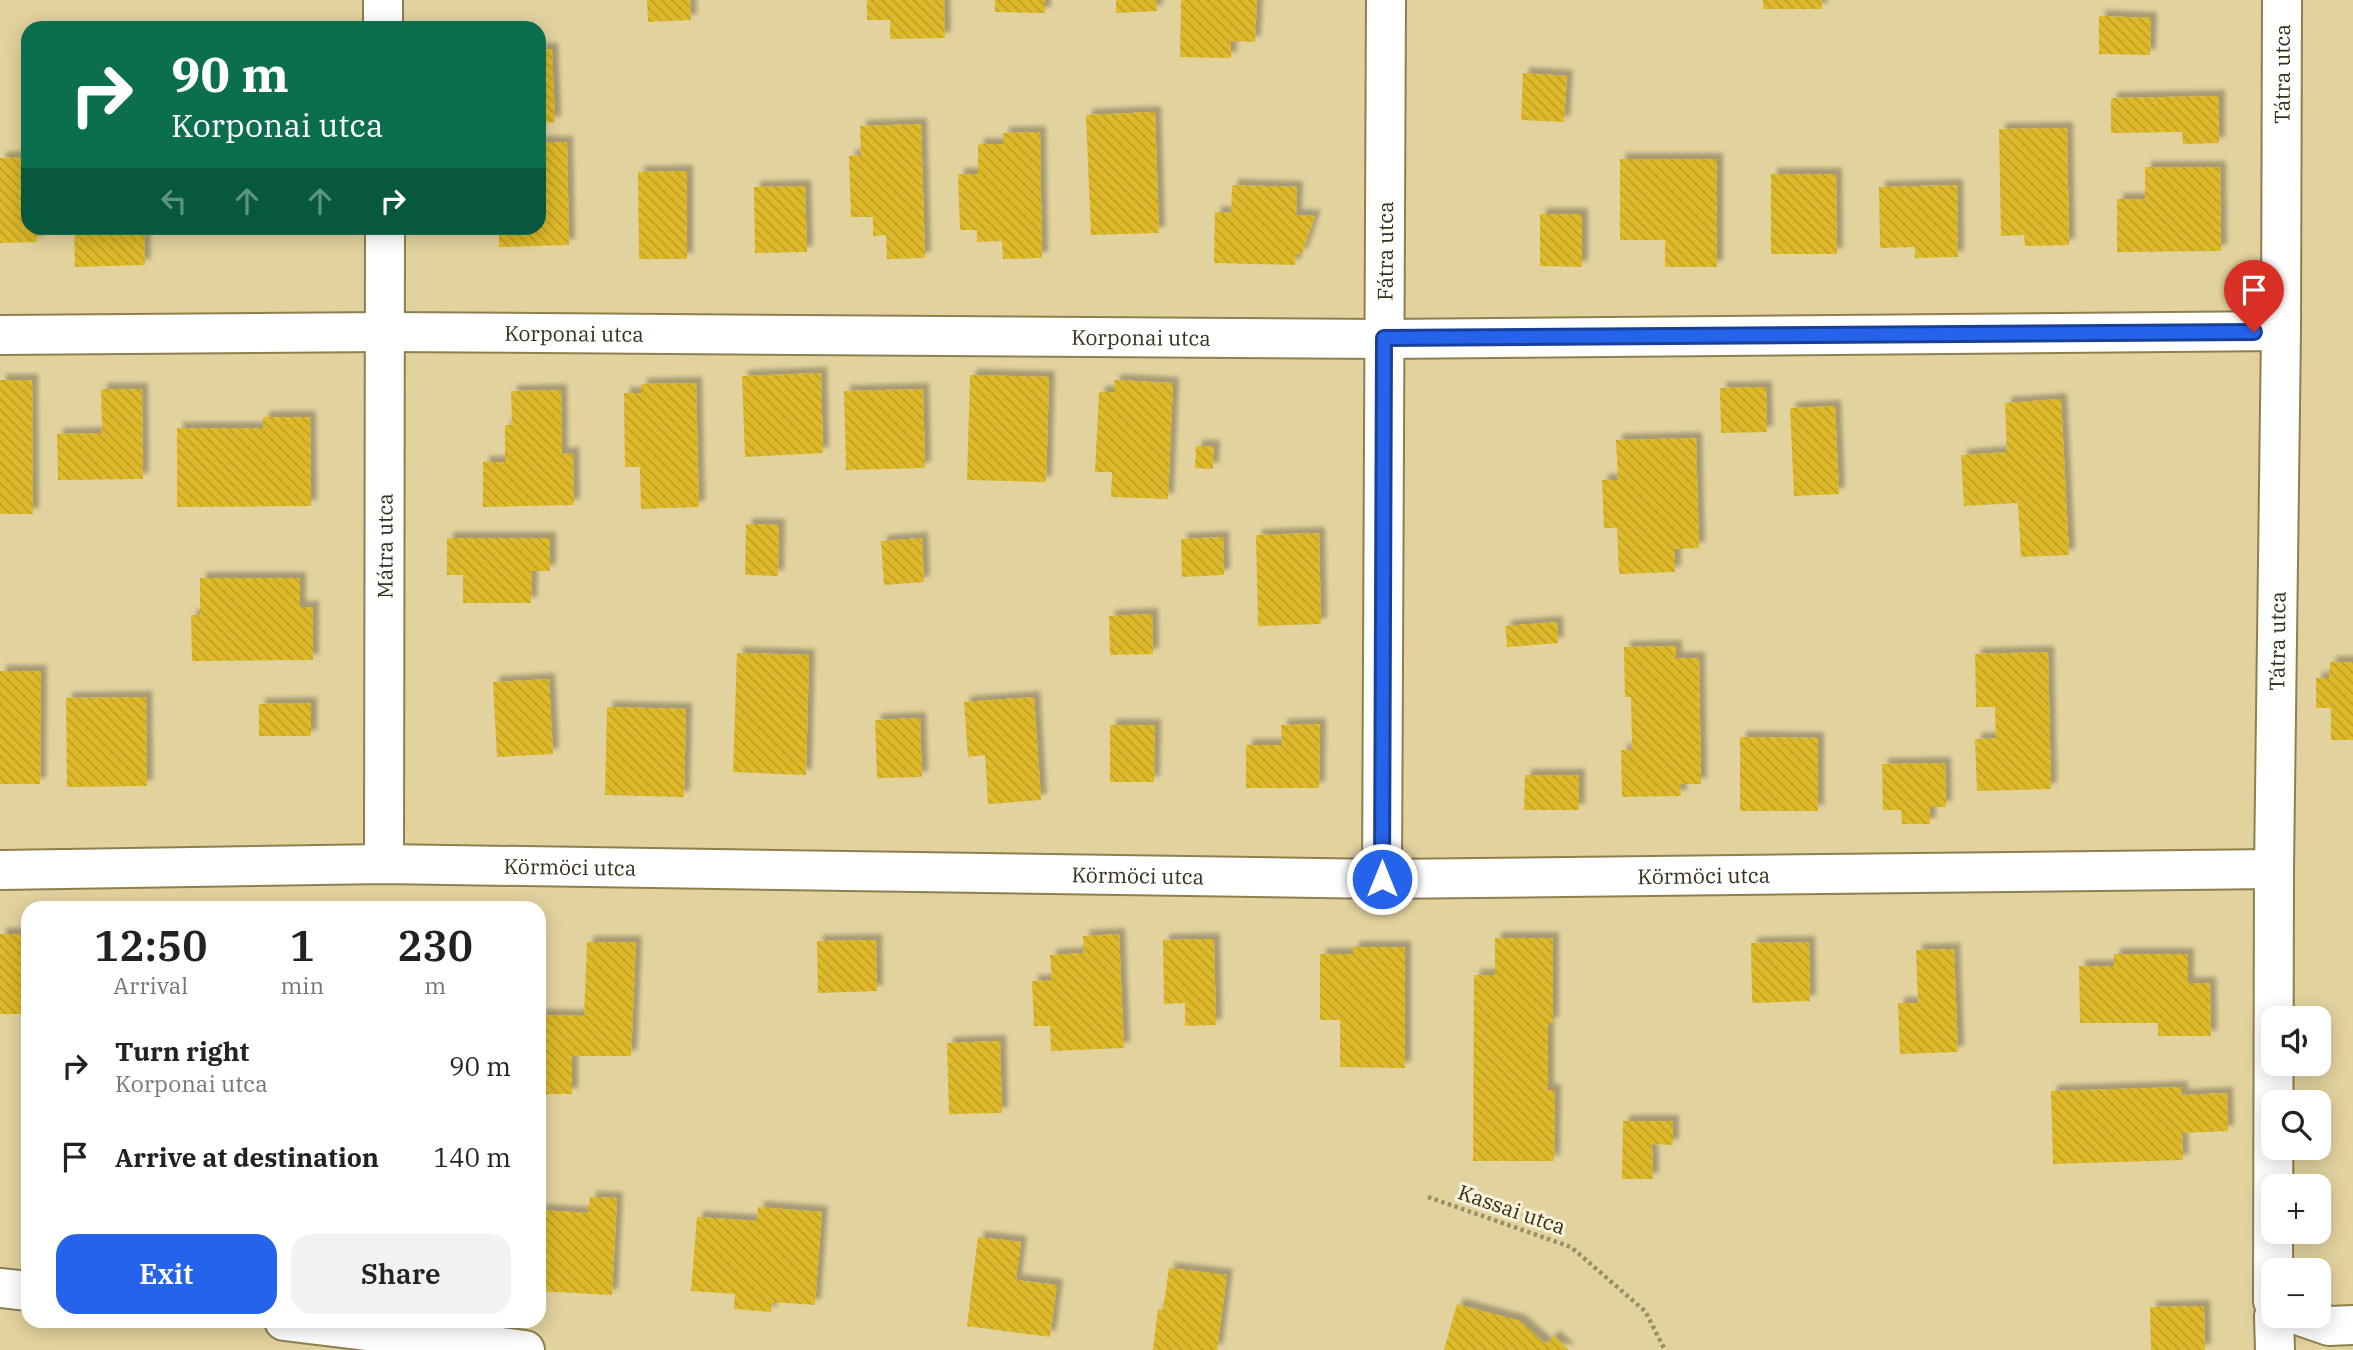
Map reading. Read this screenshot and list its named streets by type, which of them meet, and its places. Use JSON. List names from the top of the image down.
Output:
{
  "streets": {
    "street": [
      "Tátra utca",
      "Fátra utca",
      "Korponai utca",
      "Mátra utca",
      "Körmöci utca"
    ],
    "path": ["Kassai utca"]
  },
  "crossings": [
    ["Tátra utca", "Korponai utca"],
    ["Tátra utca", "Körmöci utca"],
    ["Fátra utca", "Korponai utca"],
    ["Fátra utca", "Körmöci utca"],
    ["Korponai utca", "Mátra utca"],
    ["Mátra utca", "Körmöci utca"]
  ],
  "page": {
    "turn": ["90 m", "Korponai utca"],
    "eta": [
      "12:50",
      "Arrival",
      "1",
      "min",
      "230",
      "m"
    ],
    "map_buttons": ["+", "−"],
    "list": [
      {
        "name": "Turn right",
        "note": "Korponai utca",
        "value": "90 m"
      },
      {
        "name": "Arrive at destination",
        "value": "140 m"
      }
    ],
    "buttons": ["Exit", "Share"]
  }
}
